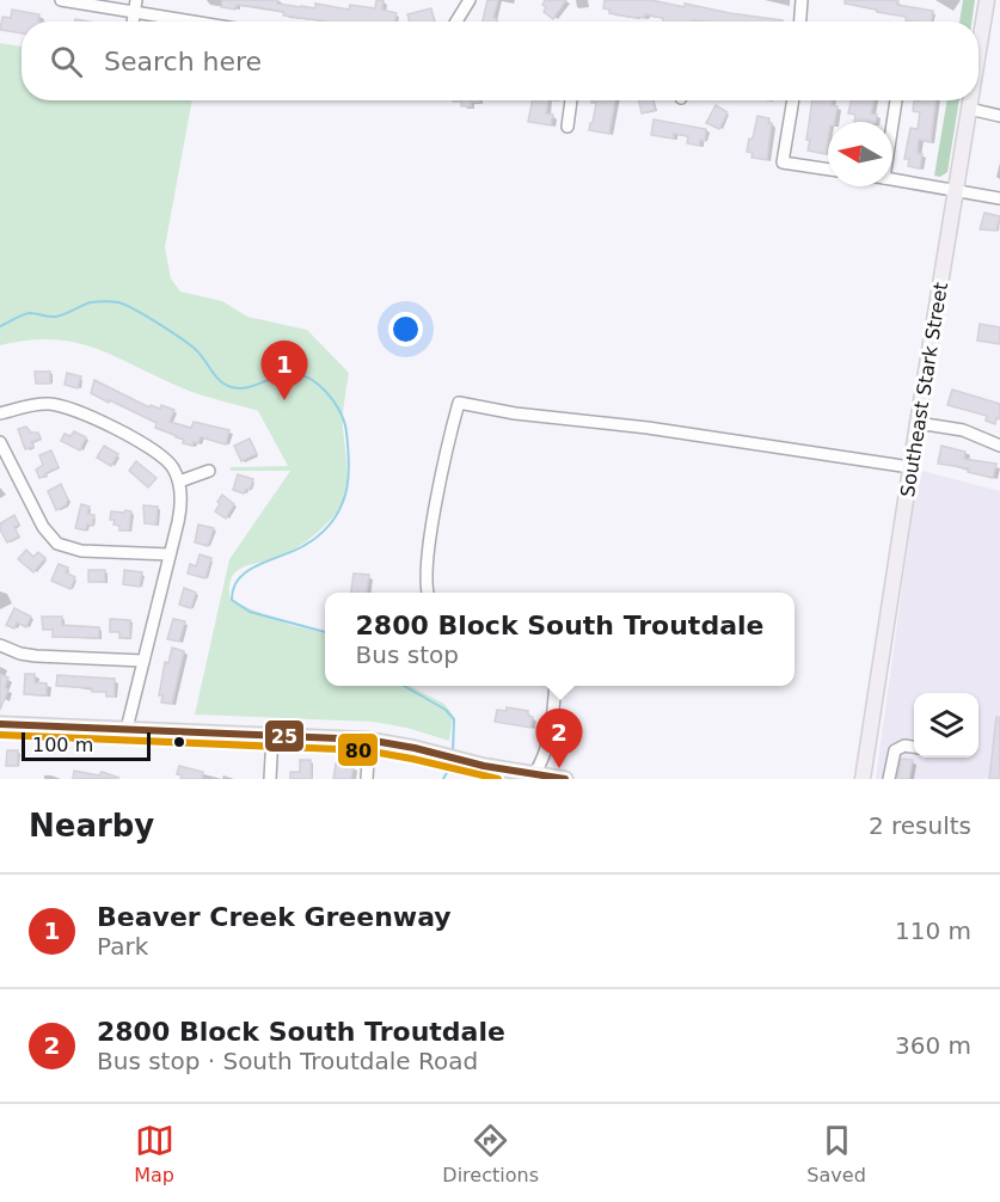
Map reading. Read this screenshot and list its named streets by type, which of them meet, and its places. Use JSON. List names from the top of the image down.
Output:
{
  "streets": {
    "main road": ["Southeast Stark Street"]
  },
  "lines": ["transit line 25", "transit line 80"],
  "scale_bar": "100 m",
  "north": "left",
  "page": {
    "search": "Search here",
    "pins": ["1", "2"],
    "popup": ["2800 Block South Troutdale", "Bus stop"],
    "scale": "100 m",
    "heading": ["Nearby", "2 results"],
    "list": [
      {
        "mark": "1",
        "name": "Beaver Creek Greenway",
        "note": "Park",
        "value": "110 m"
      },
      {
        "mark": "2",
        "name": "2800 Block South Troutdale",
        "note": "Bus stop · South Troutdale Road",
        "value": "360 m"
      }
    ],
    "nav": ["Map", "Directions", "Saved"]
  }
}
